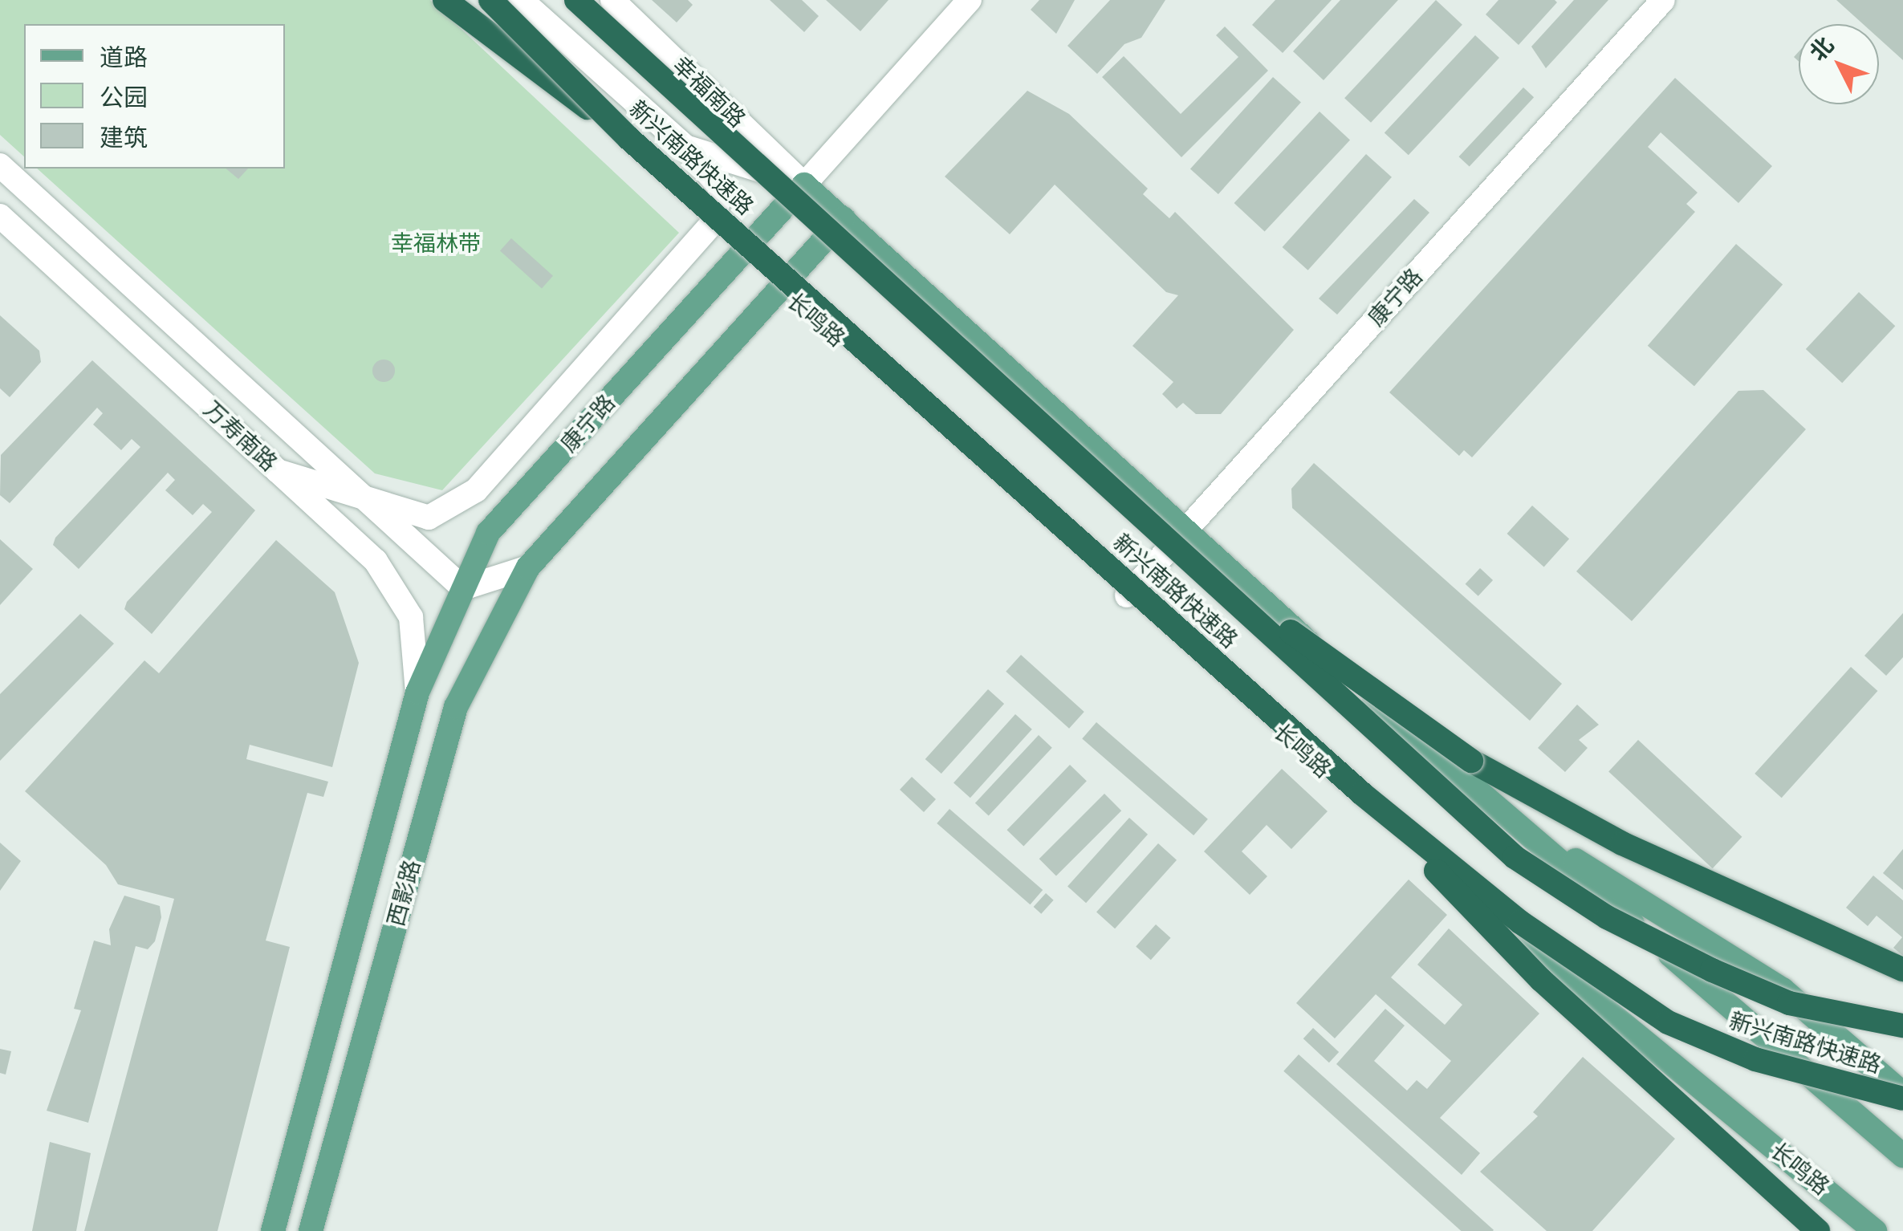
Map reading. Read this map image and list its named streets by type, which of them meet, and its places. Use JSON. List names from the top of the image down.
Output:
{
  "streets": {
    "highway": ["新兴南路快速路"],
    "main road": [
      "幸福南路",
      "康宁路",
      "长鸣路",
      "万寿南路",
      "西影路"
    ]
  },
  "crossings": [
    ["幸福南路", "康宁路"],
    ["康宁路", "长鸣路"],
    ["康宁路", "万寿南路"],
    ["康宁路", "西影路"],
    ["长鸣路", "西影路"],
    ["万寿南路", "西影路"]
  ],
  "parks": ["幸福林带"],
  "legend": ["道路", "公园", "建筑"],
  "north": "top left"
}
